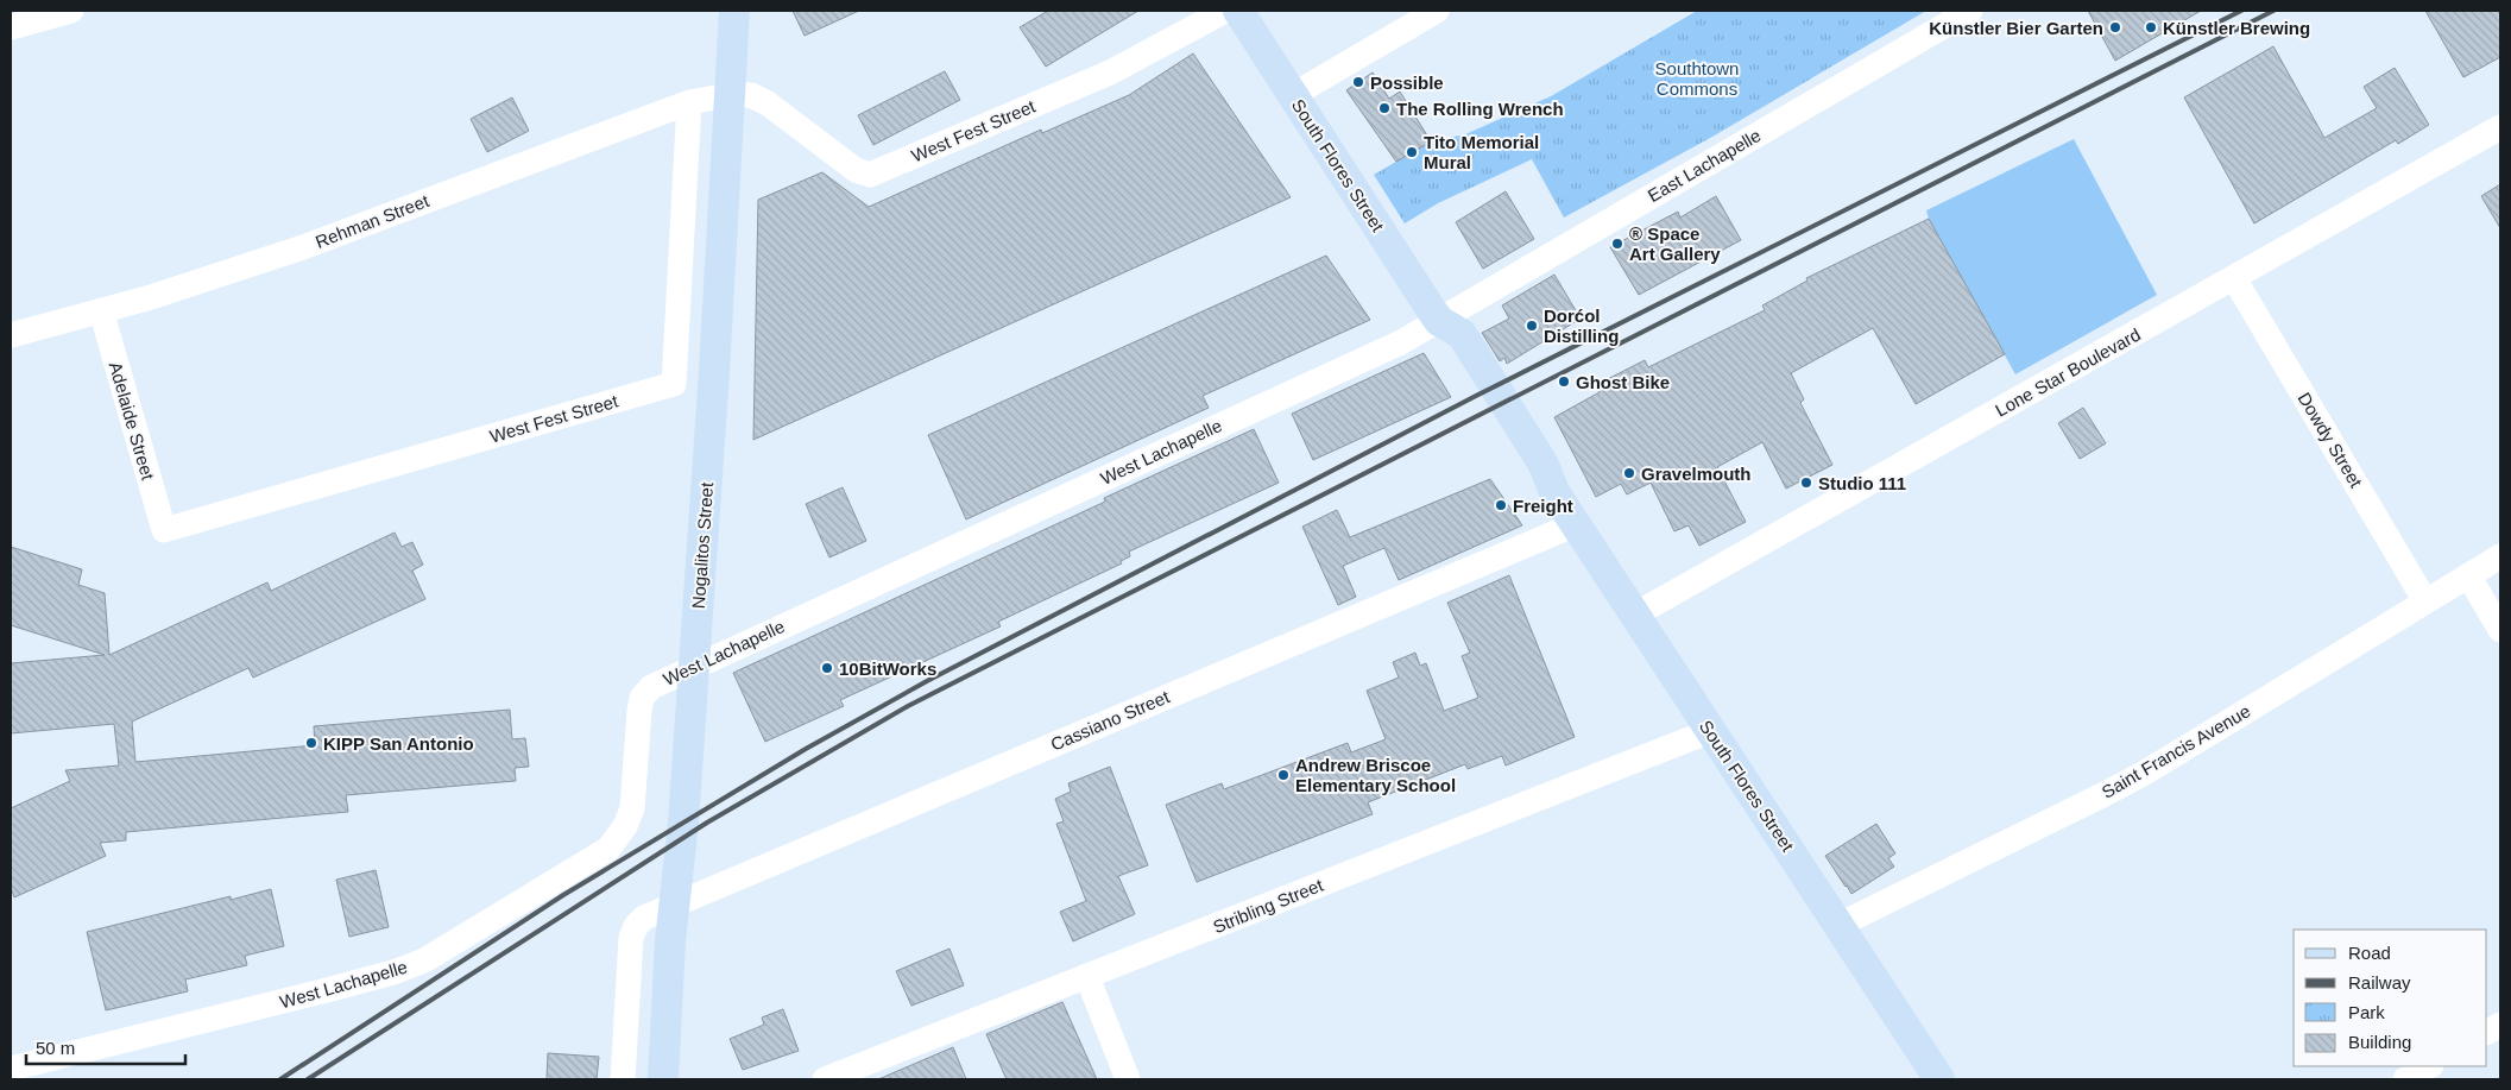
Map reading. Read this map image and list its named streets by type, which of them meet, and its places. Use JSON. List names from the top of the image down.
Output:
{
  "streets": {
    "main road": ["South Flores Street", "Nogalitos Street"],
    "street": [
      "West Fest Street",
      "East Lachapelle",
      "Rehman Street",
      "Lone Star Boulevard",
      "Adelaide Street",
      "Dowdy Street",
      "West Lachapelle",
      "Cassiano Street",
      "Saint Francis Avenue",
      "Stribling Street"
    ]
  },
  "crossings": [
    ["West Fest Street", "Rehman Street"],
    ["West Fest Street", "Adelaide Street"],
    ["West Fest Street", "Nogalitos Street"],
    ["South Flores Street", "East Lachapelle"],
    ["South Flores Street", "Lone Star Boulevard"],
    ["South Flores Street", "West Lachapelle"],
    ["South Flores Street", "Cassiano Street"],
    ["South Flores Street", "Saint Francis Avenue"],
    ["South Flores Street", "Stribling Street"],
    ["East Lachapelle", "West Lachapelle"],
    ["Rehman Street", "Adelaide Street"],
    ["Rehman Street", "Nogalitos Street"],
    ["Lone Star Boulevard", "Dowdy Street"],
    ["Dowdy Street", "Saint Francis Avenue"]
  ],
  "parks": ["Southtown Commons"],
  "places": [
    "Künstler Bier Garten",
    "Künstler Brewing",
    "Possible",
    "The Rolling Wrench",
    "Tito Memorial Mural",
    "® Space Art Gallery",
    "Dorćol Distilling",
    "Ghost Bike",
    "Gravelmouth",
    "Studio 111",
    "Freight",
    "10BitWorks",
    "KIPP San Antonio",
    "Andrew Briscoe Elementary School"
  ],
  "legend": [
    "Road",
    "Railway",
    "Park",
    "Building"
  ],
  "scale_bar": "50 m"
}
